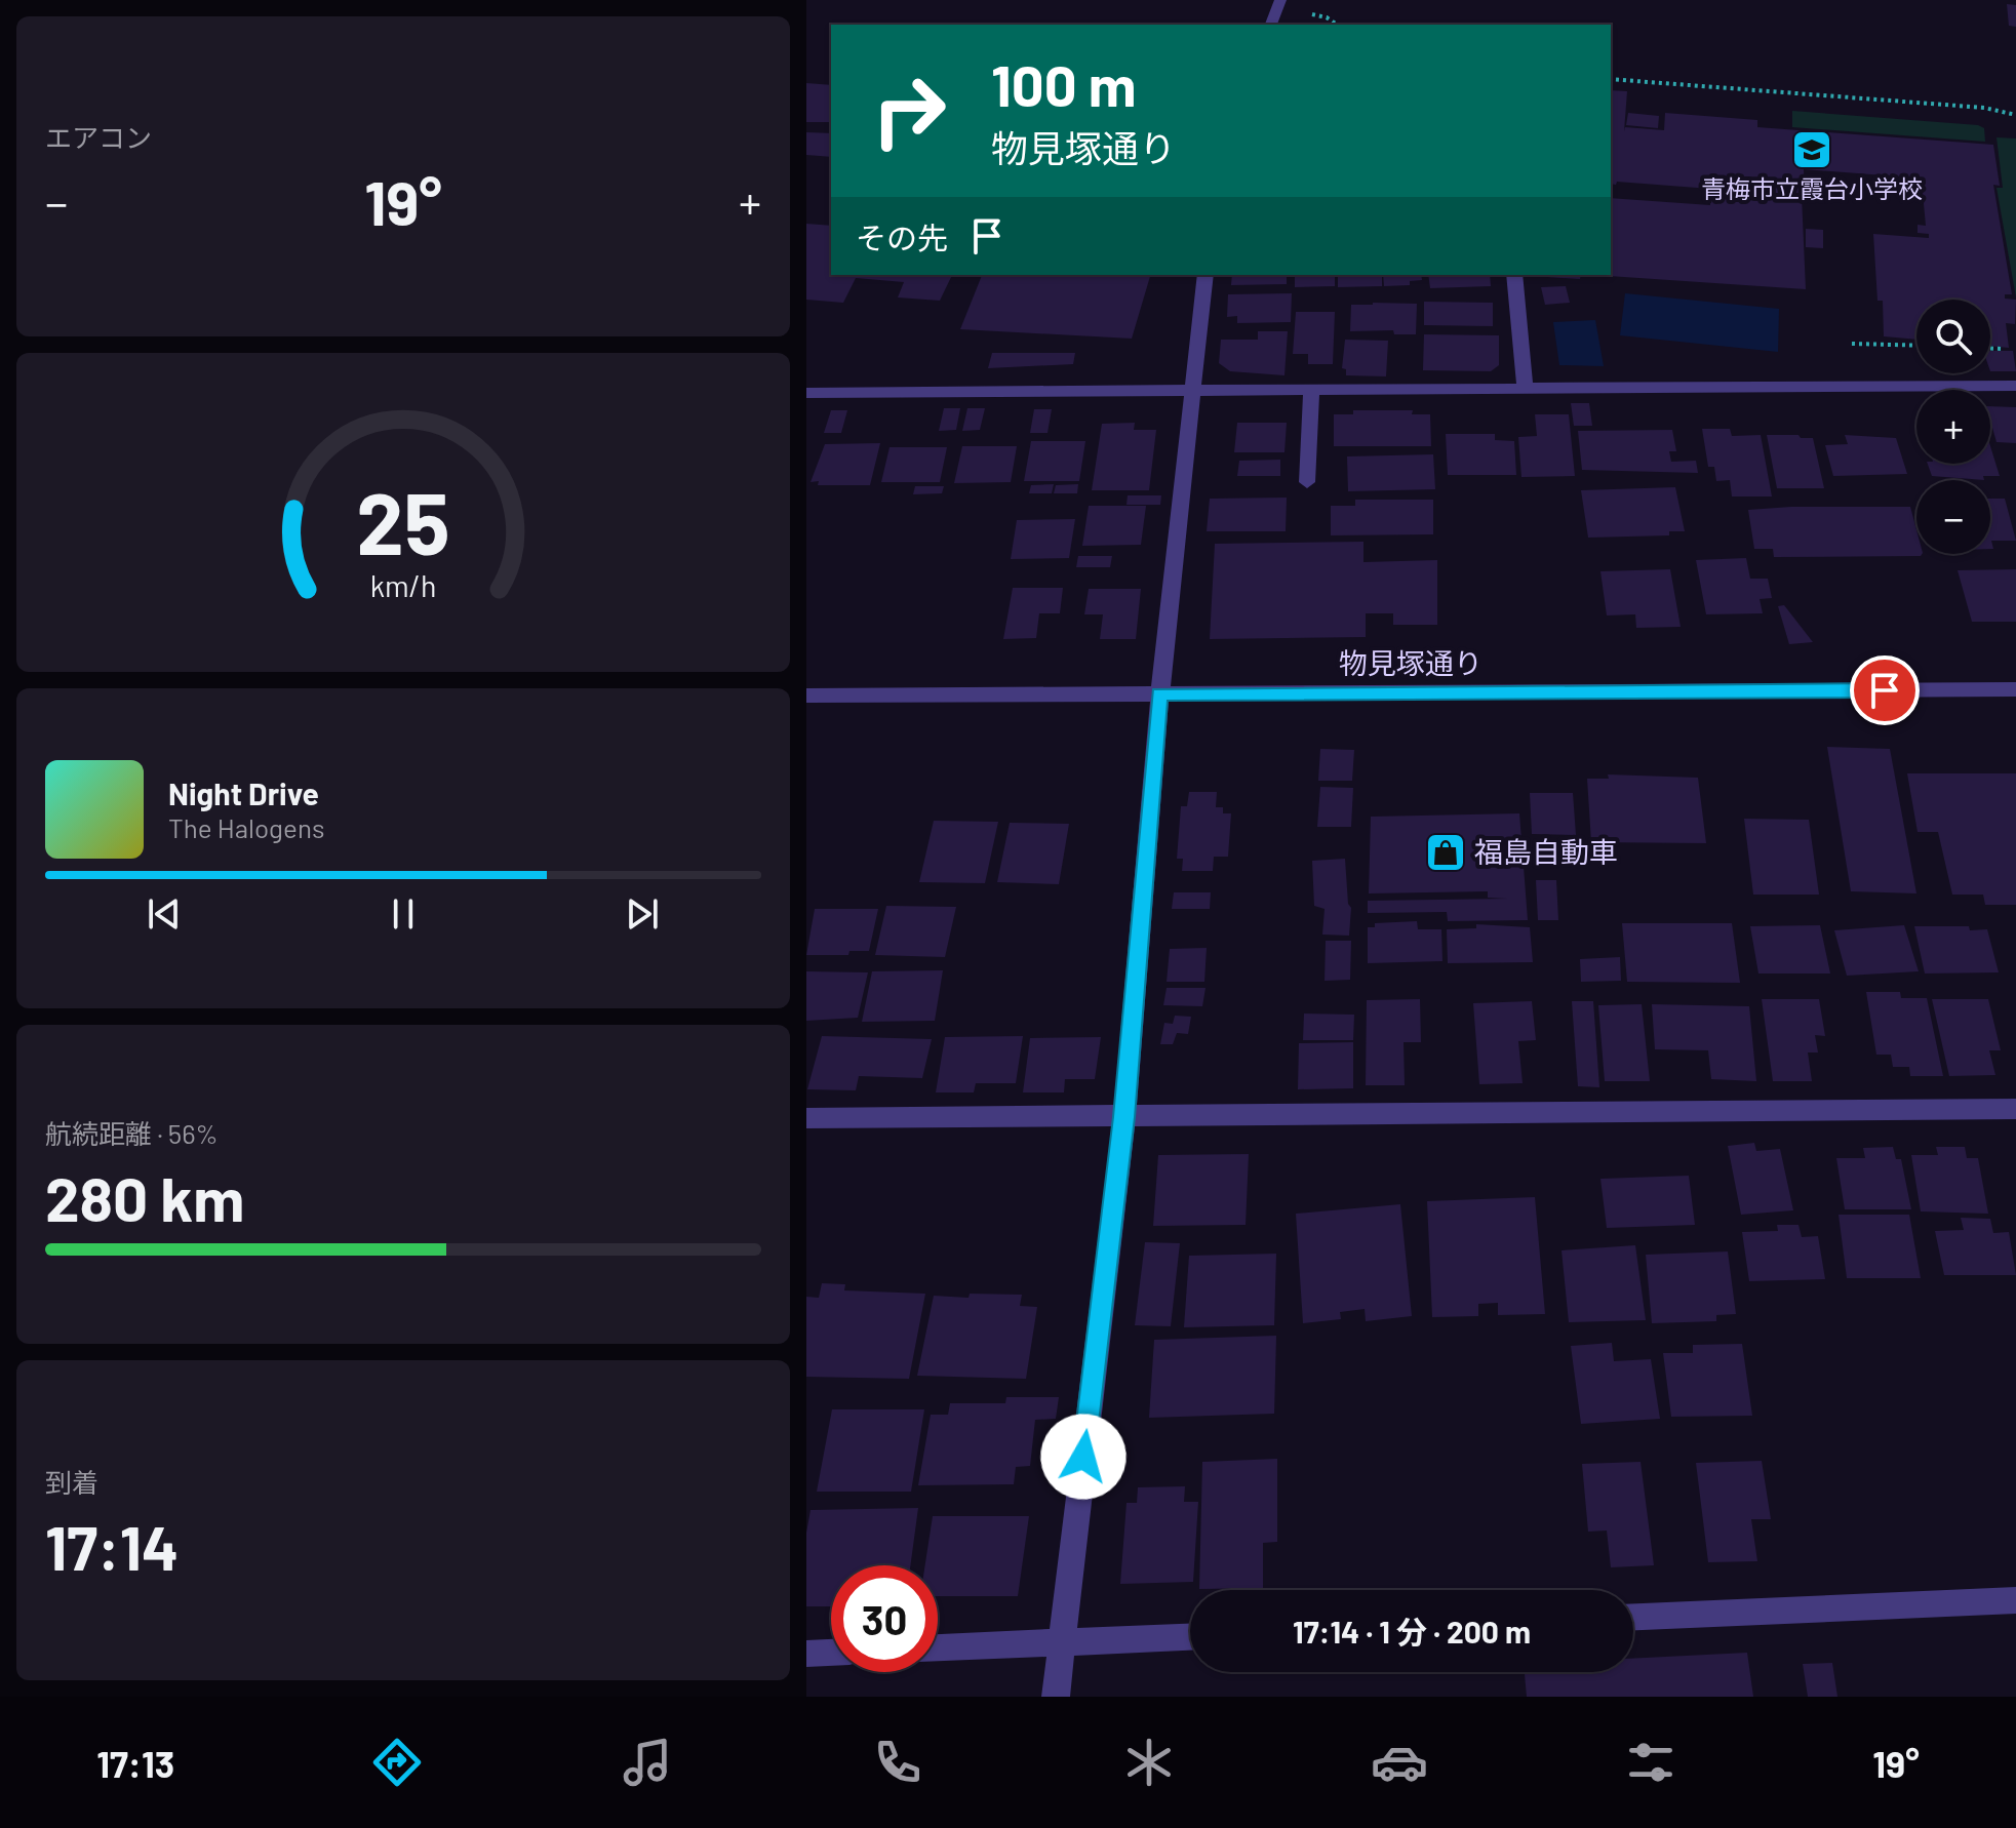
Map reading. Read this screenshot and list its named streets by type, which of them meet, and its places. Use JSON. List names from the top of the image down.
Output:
{
  "streets": {
    "street": ["物見塚通り"]
  },
  "places": {
    "school or university": ["青梅市立霞台小学校"],
    "shop": ["福島自動車"]
  },
  "page": {
    "tile": [
      "エアコン",
      ["航続距離 · 56%", "280 km"],
      ["到着", "17:14"]
    ],
    "turn": ["100 m", "物見塚通り"],
    "heat": ["−", "19°", "+"],
    "then": "その先",
    "map_buttons": ["+", "−"],
    "song": ["Night Drive", "The Halogens"],
    "limit": "30",
    "trip": "17:14 · 1 分 · 200 m",
    "tabs": ["17:13", "19°"],
    "gauge": ["25", "km/h"]
  }
}
